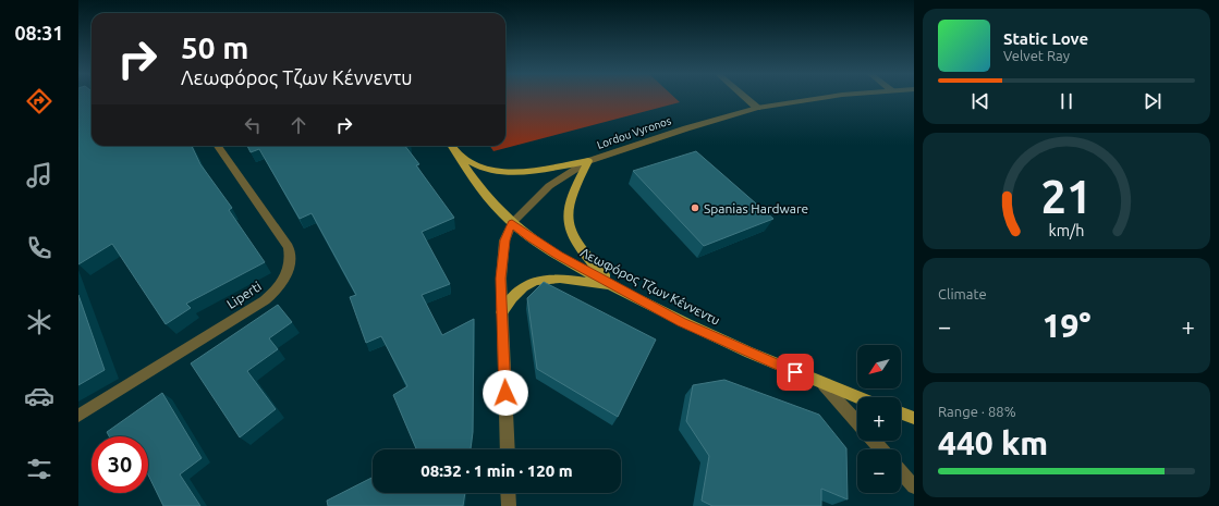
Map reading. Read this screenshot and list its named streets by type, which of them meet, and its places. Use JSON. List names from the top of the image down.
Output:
{
  "streets": {
    "main road": ["Λεωφόρος Τζων Κέννεντυ"],
    "street": ["Lordou Vyronos", "Liperti"]
  },
  "crossings": [
    ["Lordou Vyronos", "Λεωφόρος Τζων Κέννεντυ"]
  ],
  "places": ["Spanias Hardware"],
  "north": "bottom left",
  "page": {
    "tabs": "08:31",
    "turn": ["50 m", "Λεωφόρος Τζων Κέννεντυ"],
    "song": ["Static Love", "Velvet Ray"],
    "tile": [
      "Climate",
      ["Range · 88%", "440 km"]
    ],
    "heat": ["−", "19°", "+"],
    "map_buttons": ["+", "−"],
    "limit": "30",
    "trip": "08:32 · 1 min · 120 m",
    "gauge": ["21", "km/h"]
  }
}
